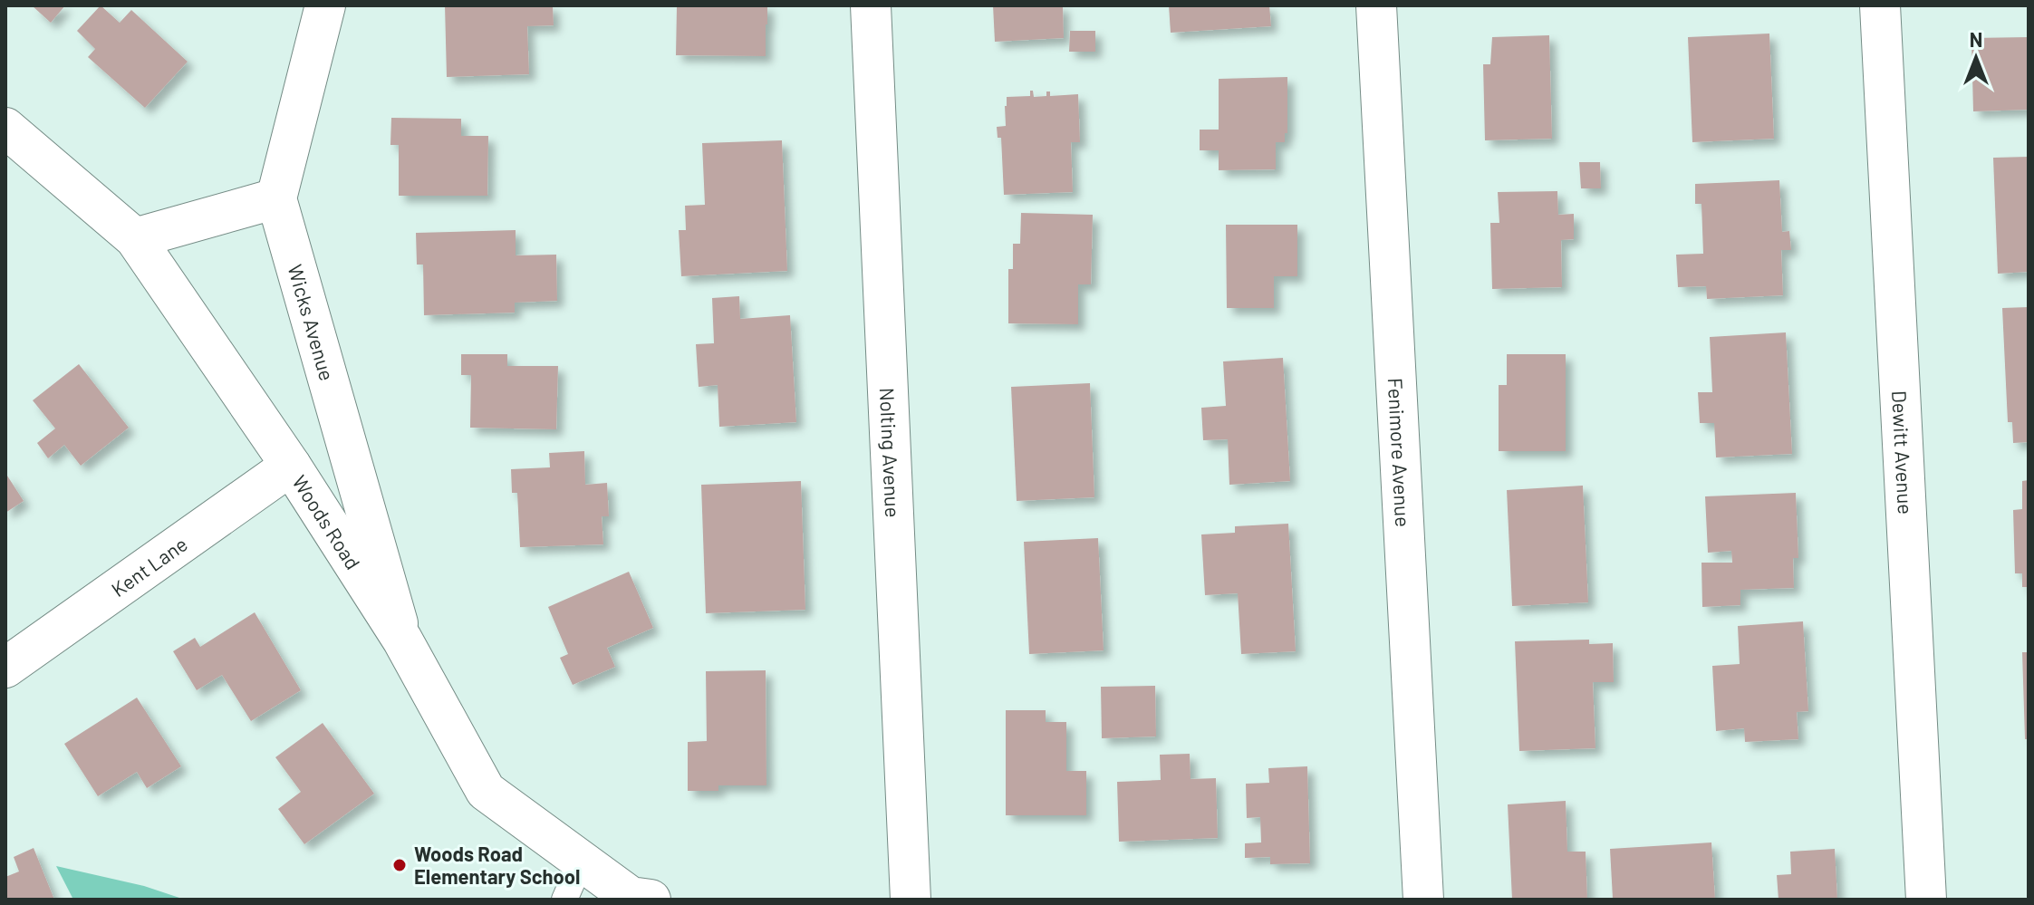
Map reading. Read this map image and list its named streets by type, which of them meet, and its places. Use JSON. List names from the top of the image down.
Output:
{
  "streets": {
    "street": [
      "Wicks Avenue",
      "Nolting Avenue",
      "Fenimore Avenue",
      "Dewitt Avenue",
      "Woods Road",
      "Kent Lane"
    ]
  },
  "crossings": [
    ["Wicks Avenue", "Woods Road"],
    ["Woods Road", "Kent Lane"]
  ],
  "places": ["Woods Road Elementary School"],
  "north": "top"
}
